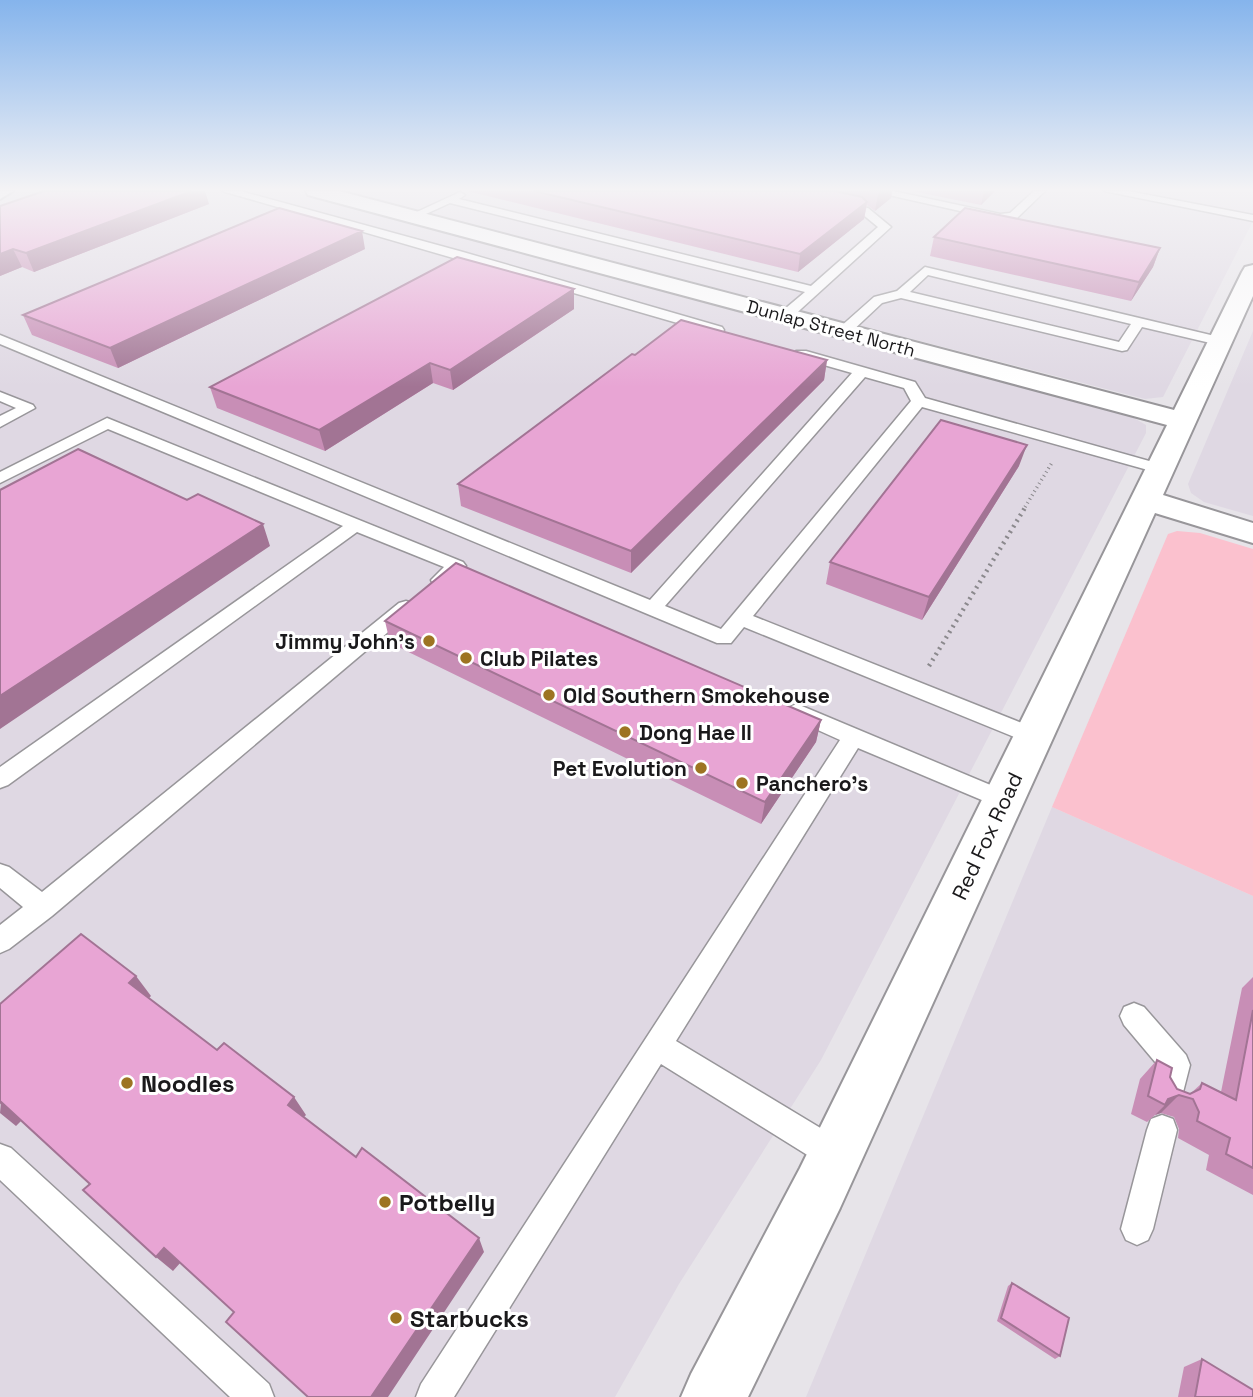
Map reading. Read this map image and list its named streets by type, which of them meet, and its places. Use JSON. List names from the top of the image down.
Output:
{
  "streets": {
    "street": ["Dunlap Street North", "Red Fox Road"]
  },
  "crossings": [
    ["Dunlap Street North", "Red Fox Road"]
  ],
  "places": [
    "Jimmy John's",
    "Club Pilates",
    "Old Southern Smokehouse",
    "Dong Hae II",
    "Pet Evolution",
    "Panchero's",
    "Noodles",
    "Potbelly",
    "Starbucks"
  ]
}
